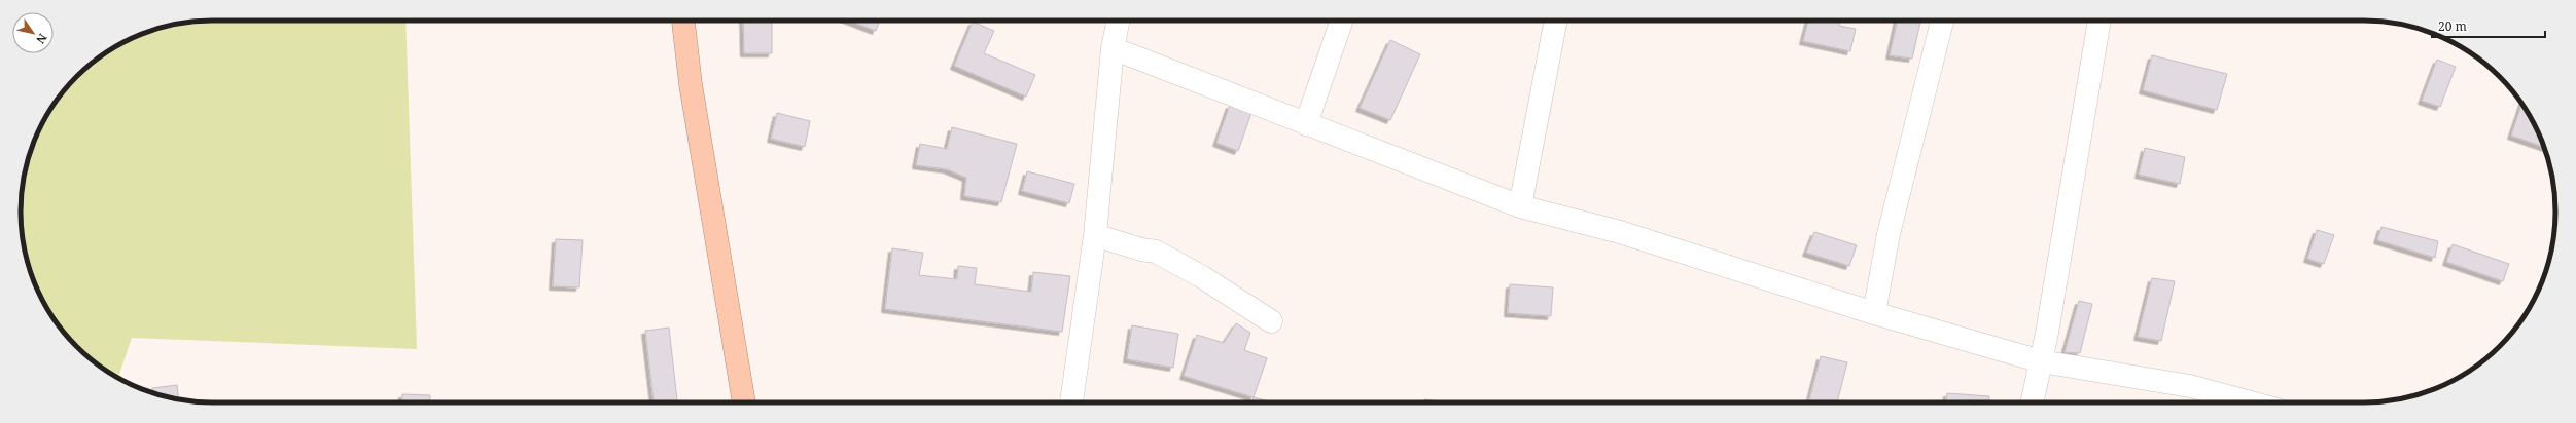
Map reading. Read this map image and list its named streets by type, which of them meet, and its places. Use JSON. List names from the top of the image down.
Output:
{
  "scale_bar": "20 m",
  "north": "bottom right"
}
